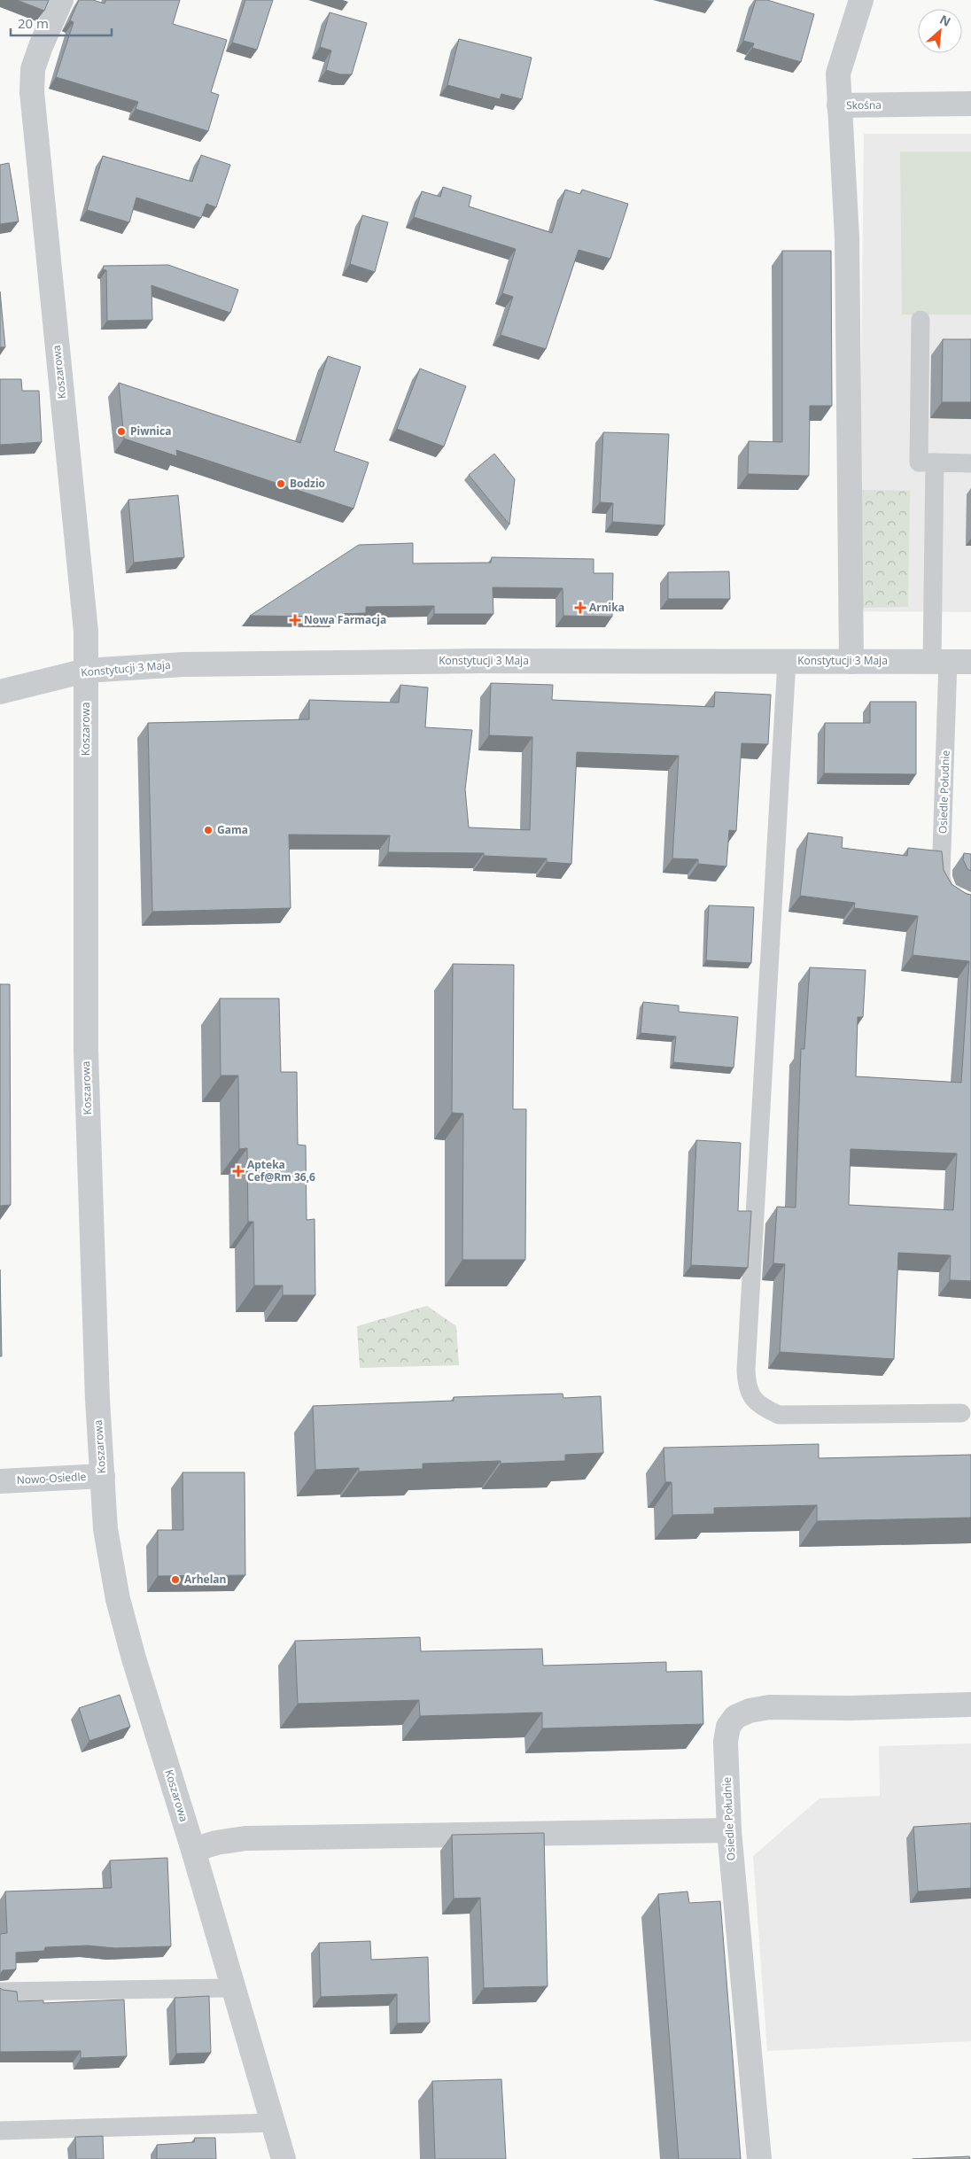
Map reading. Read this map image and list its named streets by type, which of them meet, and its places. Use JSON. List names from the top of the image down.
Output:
{
  "streets": {
    "street": [
      "Skośna",
      "Koszarowa",
      "Konstytucji 3 Maja",
      "Osiedle Południe",
      "Nowo-Osiedle"
    ]
  },
  "crossings": [
    ["Koszarowa", "Konstytucji 3 Maja"],
    ["Koszarowa", "Nowo-Osiedle"],
    ["Konstytucji 3 Maja", "Osiedle Południe"]
  ],
  "places": {
    "other": [
      "Piwnica",
      "Bodzio",
      "Gama",
      "Arhelan"
    ],
    "health": ["Arnika", "Nowa Farmacja", "Apteka Cef@Rm 36,6"]
  },
  "scale_bar": "20 m",
  "north": "top right"
}
